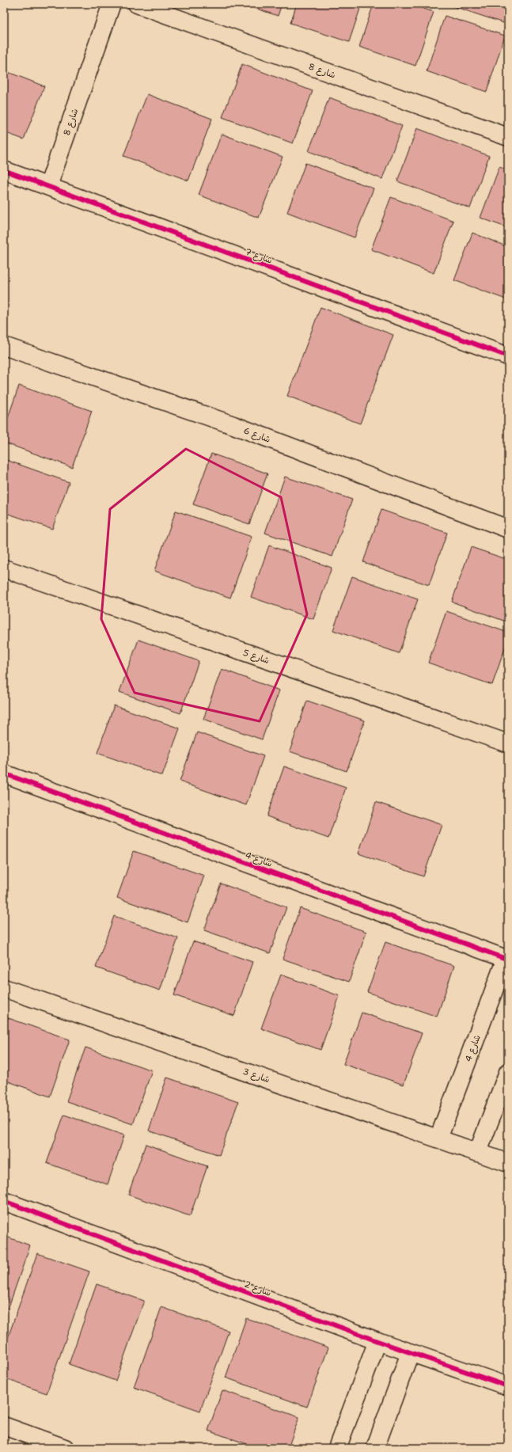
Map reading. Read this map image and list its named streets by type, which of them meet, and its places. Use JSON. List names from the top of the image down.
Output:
{
  "streets": {
    "street": [
      "شارع 8",
      "شارع 7",
      "شارع 6",
      "شارع 5",
      "شارع 4",
      "شارع 3",
      "شارع 2"
    ]
  },
  "crossings": [
    ["شارع 8", "شارع 7"],
    ["شارع 4", "شارع 3"]
  ]
}
